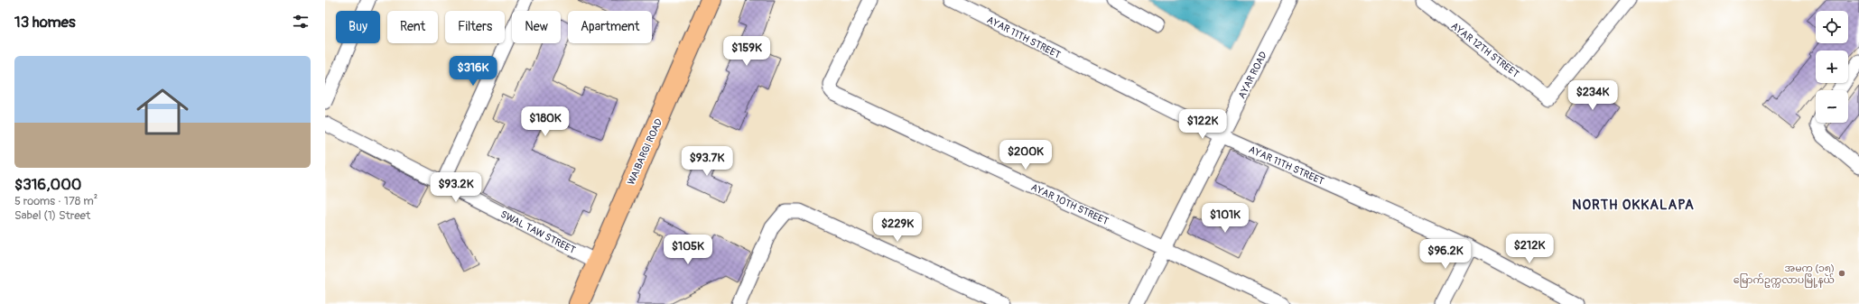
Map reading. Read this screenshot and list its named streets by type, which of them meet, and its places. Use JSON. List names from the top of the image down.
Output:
{
  "streets": {
    "main road": ["WAIBARGI ROAD"],
    "street": [
      "AYAR 11TH STREET",
      "AYAR 12TH STREET",
      "AYAR ROAD",
      "AYAR 10TH STREET",
      "SWAL TAW STREET"
    ]
  },
  "crossings": [
    ["AYAR 11TH STREET", "AYAR ROAD"],
    ["AYAR ROAD", "AYAR 10TH STREET"],
    ["WAIBARGI ROAD", "SWAL TAW STREET"]
  ],
  "districts": ["NORTH OKKALAPA"],
  "places": ["အမက (၁၅) မြောက်ဥက္ကလာပမြို့နယ်"],
  "page": {
    "heading": "13 homes",
    "map_buttons": ["+", "−"],
    "chip": [
      "Buy",
      "Rent",
      "Filters",
      "New",
      "Apartment"
    ],
    "price": [
      "$159K",
      "$316K",
      "$234K",
      "$180K",
      "$122K",
      "$200K",
      "$93.7K",
      "$93.2K",
      "$101K",
      "$229K",
      "$212K",
      "$105K",
      "$96.2K"
    ],
    "list": [
      {
        "name": "$316,000",
        "note": "5 rooms · 178 m² · Sabel (1) Street"
      }
    ]
  }
}
